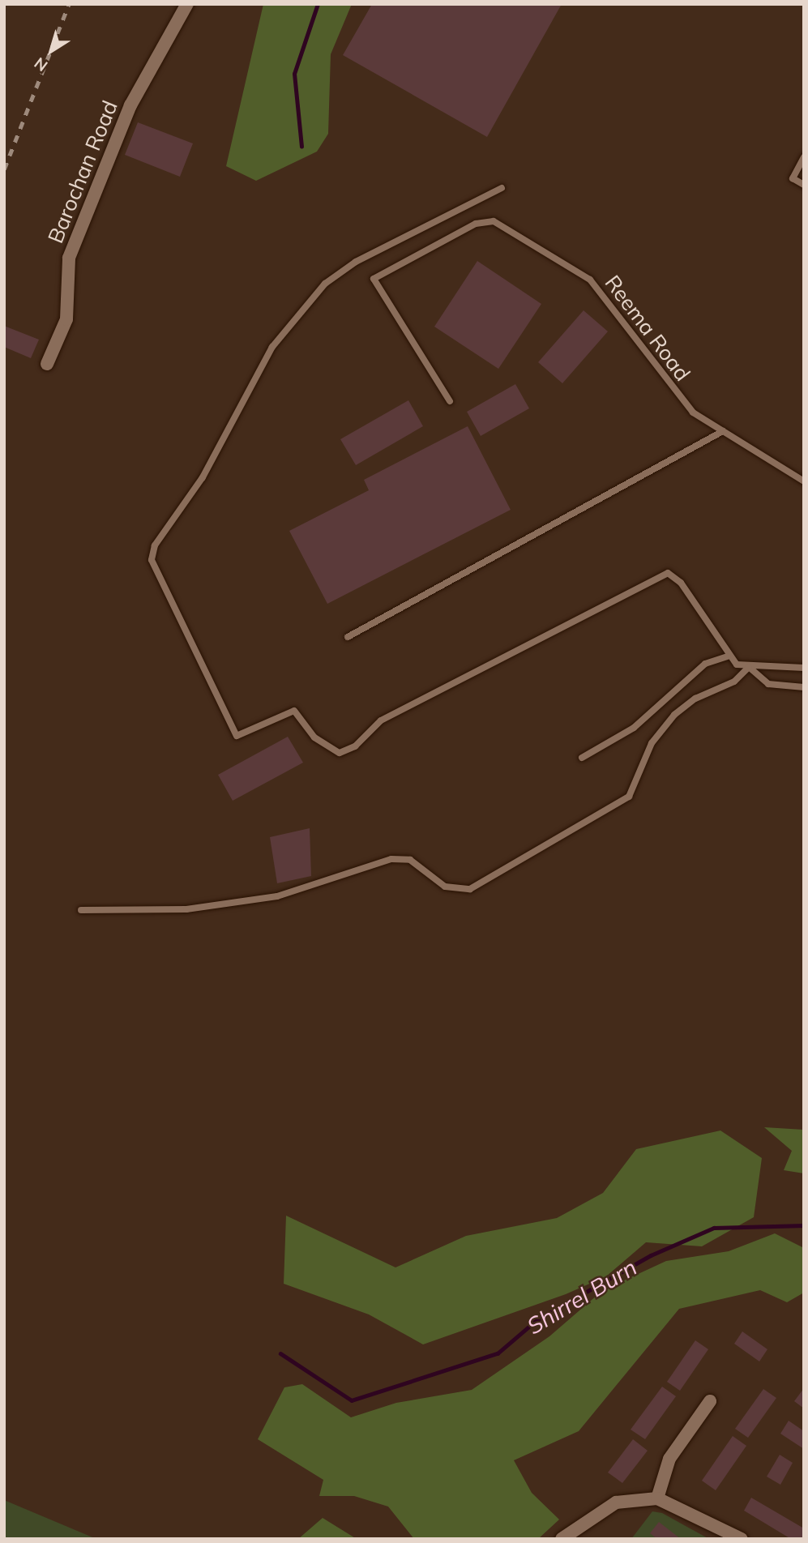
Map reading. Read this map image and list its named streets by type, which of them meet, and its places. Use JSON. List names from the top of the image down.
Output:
{
  "streets": {
    "street": ["Barochan Road"],
    "lane": ["Reema Road"]
  },
  "water": ["Shirrel Burn"],
  "north": "bottom left"
}
